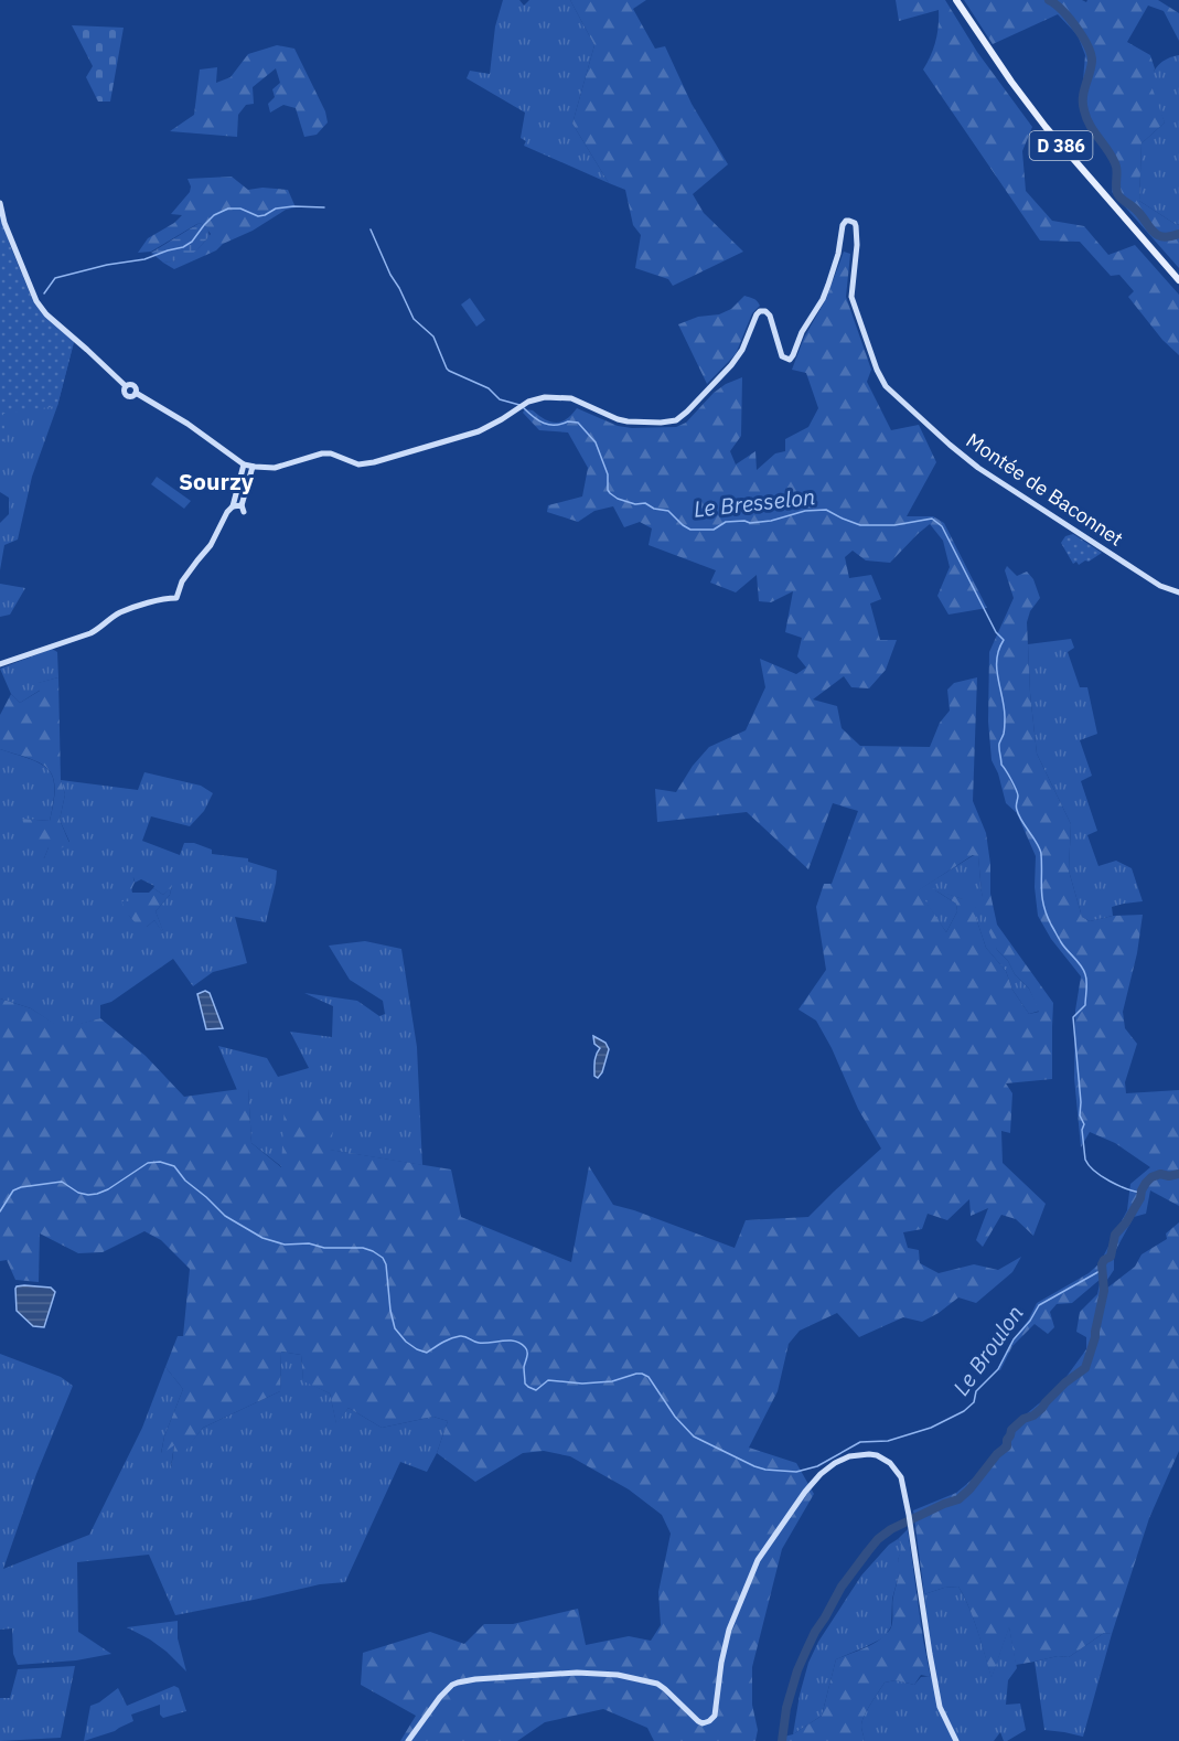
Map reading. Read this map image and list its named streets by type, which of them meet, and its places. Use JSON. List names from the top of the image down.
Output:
{
  "streets": {
    "main road": ["D 386"],
    "street": ["Montée de Baconnet"]
  },
  "districts": ["Sourzy"],
  "water": ["Le Bresselon", "Le Broulon"]
}
